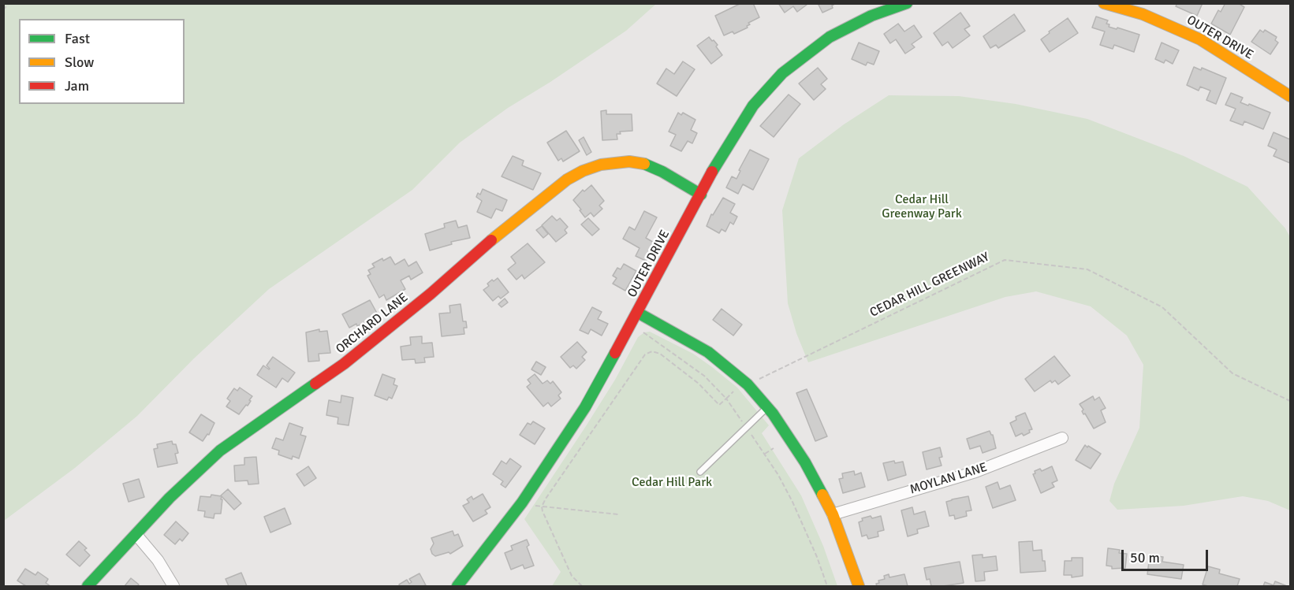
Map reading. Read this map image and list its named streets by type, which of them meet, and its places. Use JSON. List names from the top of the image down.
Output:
{
  "streets": {
    "street": ["OUTER DRIVE", "ORCHARD LANE", "MOYLAN LANE"],
    "path": ["CEDAR HILL GREENWAY"]
  },
  "crossings": [
    ["OUTER DRIVE", "ORCHARD LANE"]
  ],
  "parks": ["Cedar Hill Greenway Park", "Cedar Hill Park"],
  "legend": ["Fast", "Slow", "Jam"],
  "scale_bar": "50 m"
}
